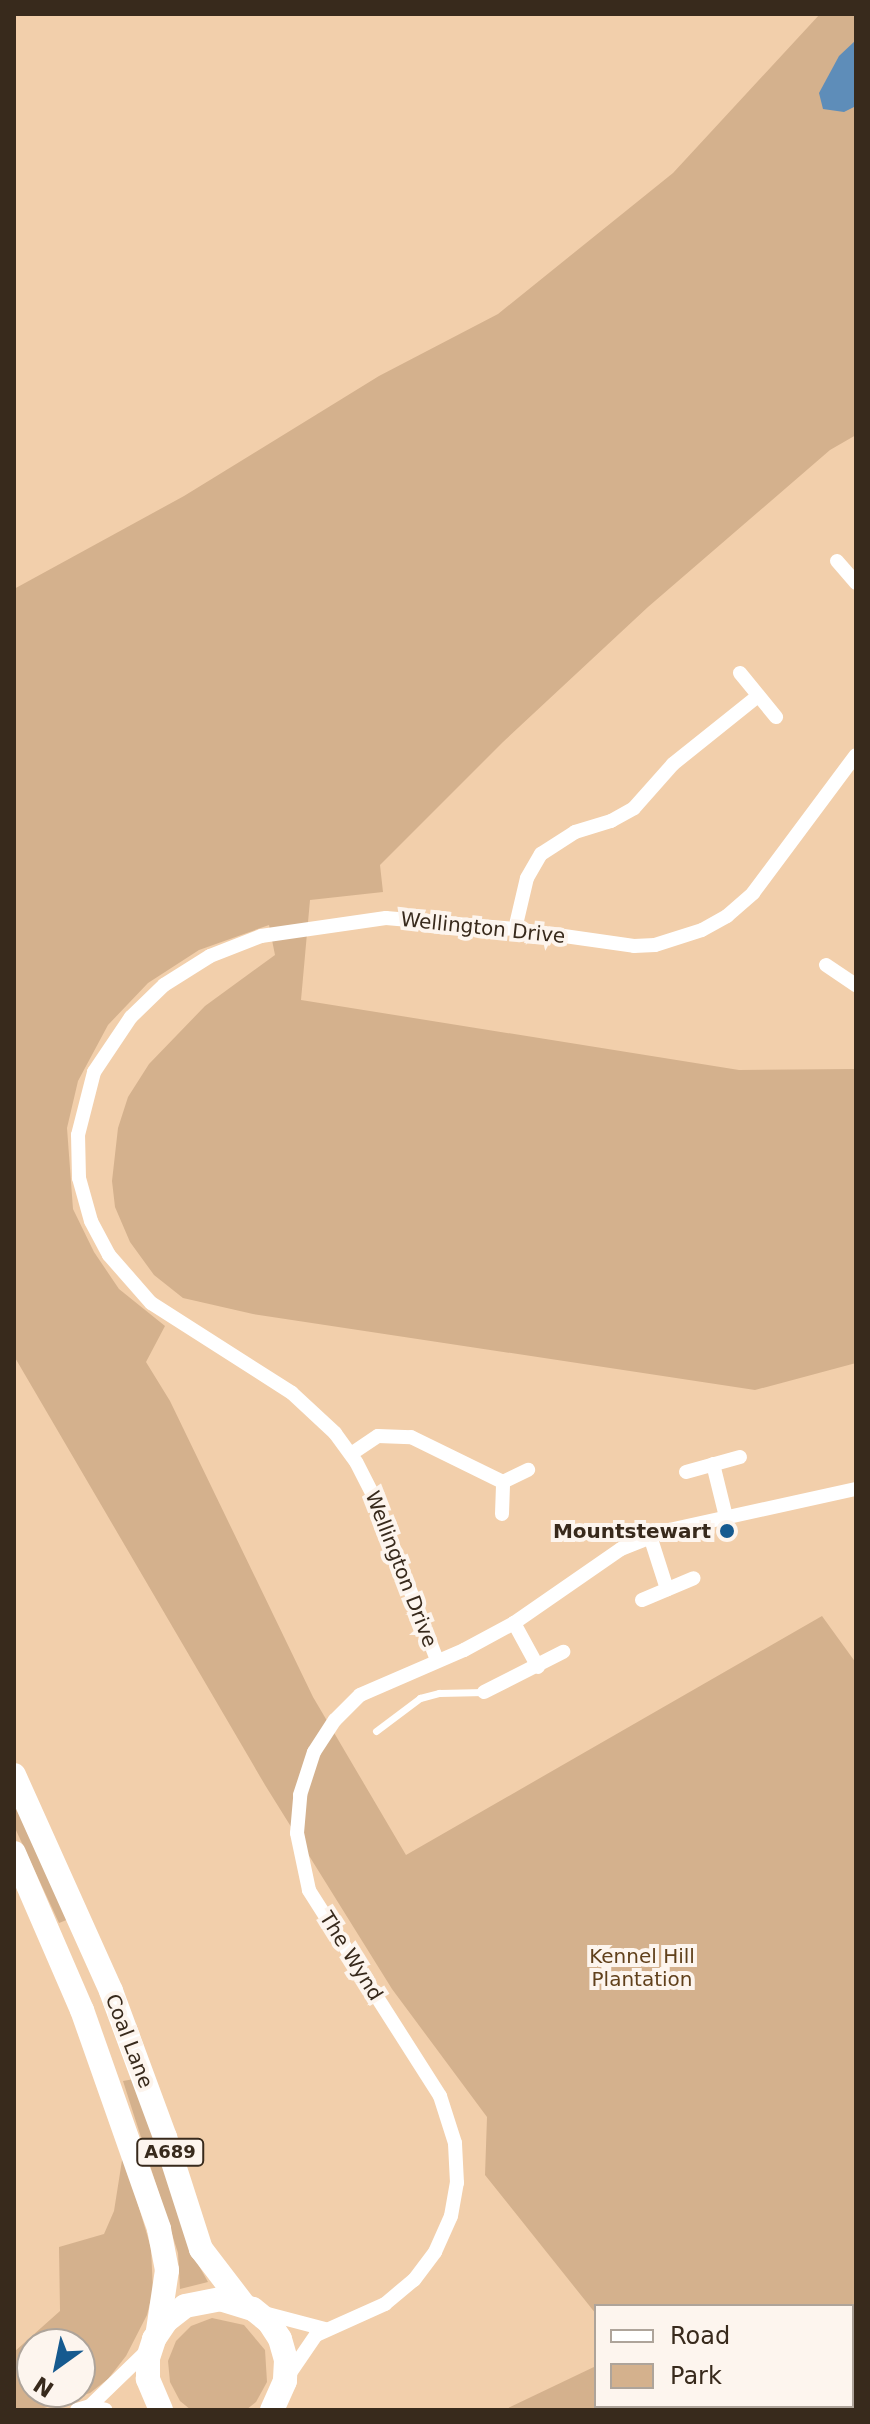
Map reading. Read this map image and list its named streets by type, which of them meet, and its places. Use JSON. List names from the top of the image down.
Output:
{
  "streets": {
    "highway": ["Coal Lane", "A689"],
    "street": ["Wellington Drive", "The Wynd"]
  },
  "crossings": [
    ["Wellington Drive", "The Wynd"],
    ["The Wynd", "Coal Lane"]
  ],
  "parks": ["Kennel Hill Plantation"],
  "places": ["Mountstewart"],
  "legend": ["Road", "Park"],
  "north": "bottom left"
}
